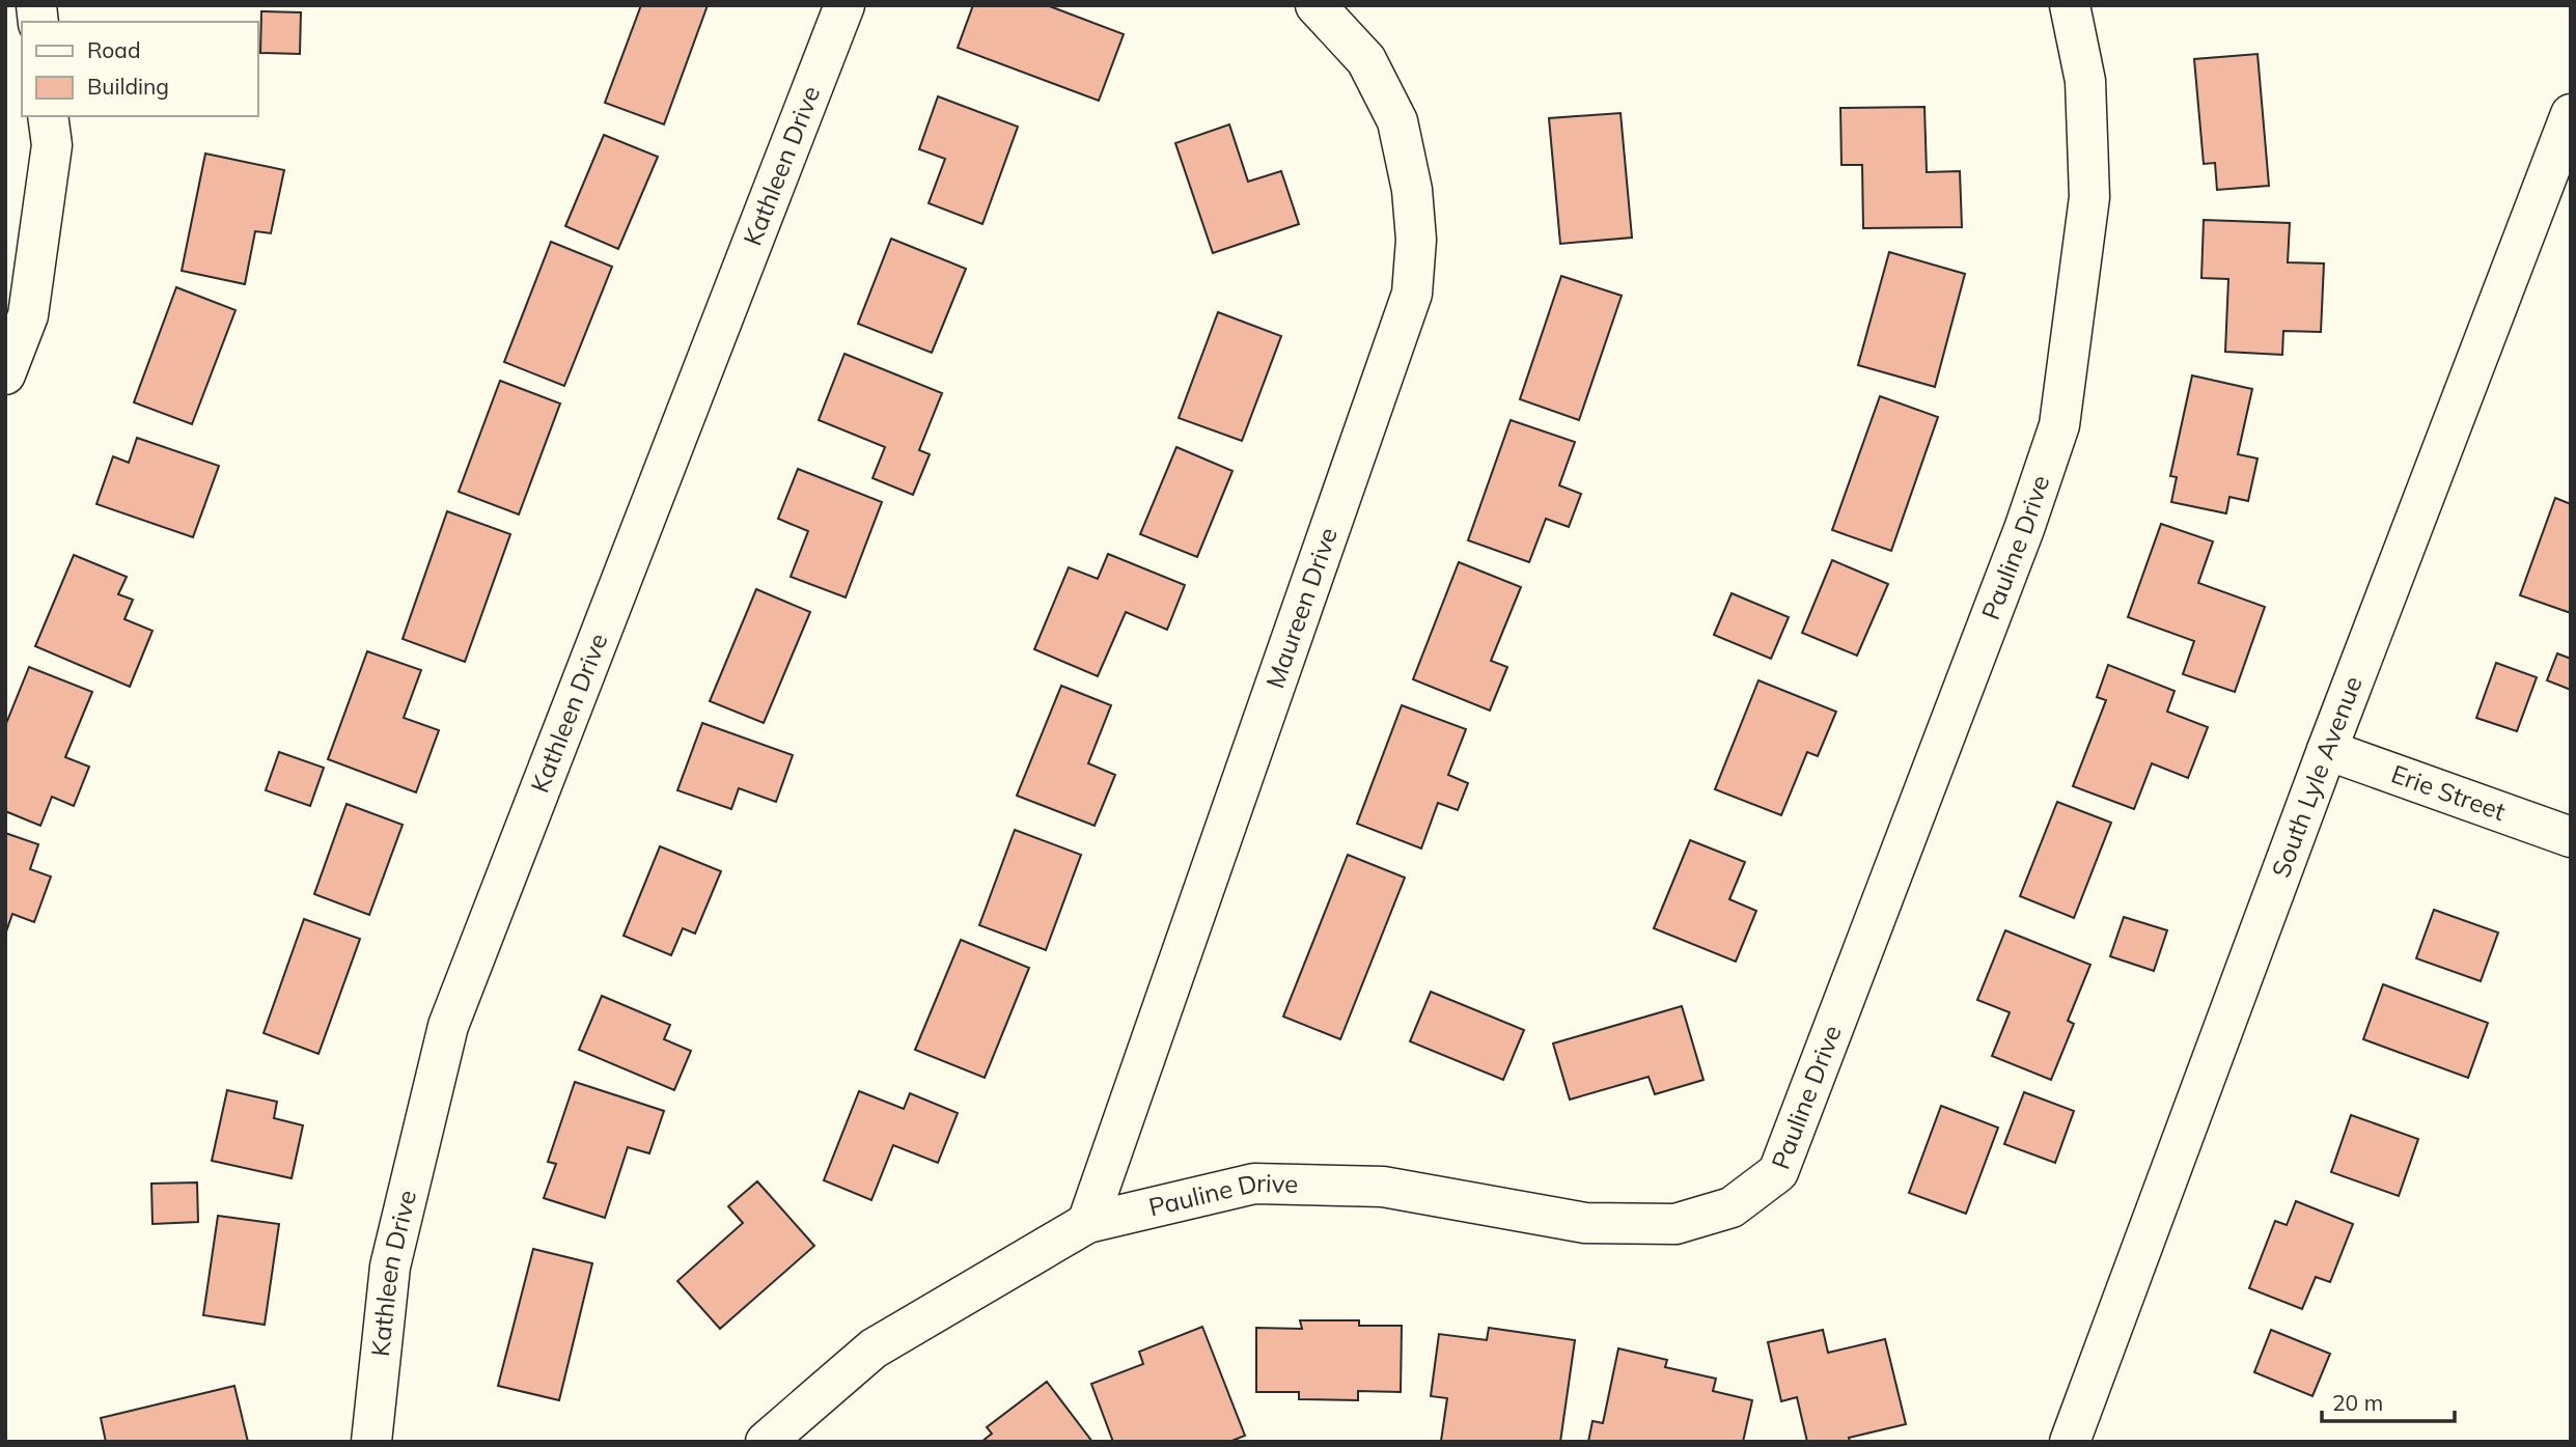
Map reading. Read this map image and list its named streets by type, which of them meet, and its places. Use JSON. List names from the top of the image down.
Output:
{
  "streets": {
    "street": [
      "Kathleen Drive",
      "Pauline Drive",
      "Maureen Drive",
      "South Lyle Avenue",
      "Erie Street"
    ]
  },
  "crossings": [
    ["Pauline Drive", "Maureen Drive"],
    ["South Lyle Avenue", "Erie Street"]
  ],
  "legend": ["Road", "Building"],
  "scale_bar": "20 m"
}
